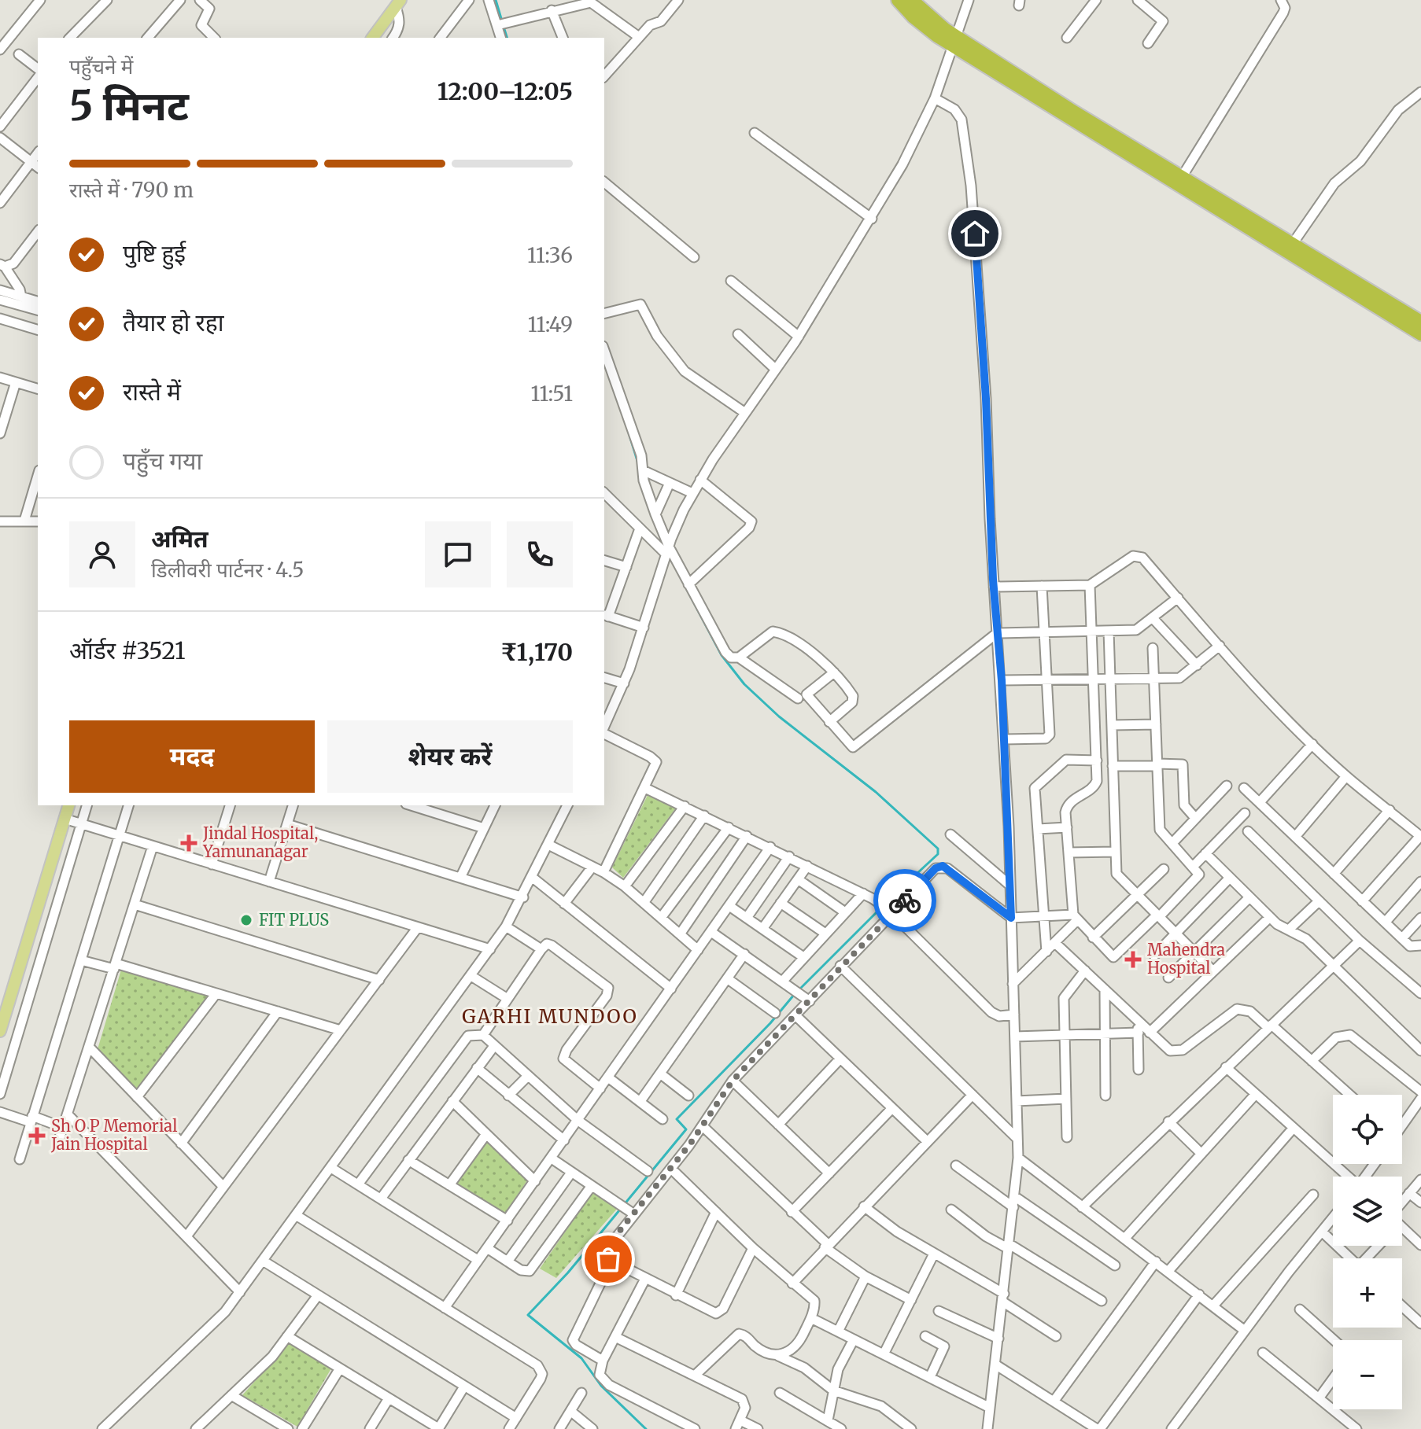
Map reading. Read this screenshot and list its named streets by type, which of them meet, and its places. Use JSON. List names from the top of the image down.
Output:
{
  "districts": ["GARHI MUNDOO"],
  "places": {
    "health": ["Jindal Hospital, Yamunanagar", "Mahendra Hospital", "Sh O P Memorial Jain Hospital"],
    "other": ["FIT PLUS"]
  },
  "page": {
    "heading": ["5 मिनट", "पहुँचने में", "12:00–12:05"],
    "panel": [
      "अमित",
      "डिलीवरी पार्टनर · 4.5",
      "ऑर्डर #3521",
      "₹1,170"
    ],
    "bar": "रास्ते में · 790 m",
    "list": [
      ["पुष्टि हुई", "11:36"],
      ["तैयार हो रहा", "11:49"],
      ["रास्ते में", "11:51"],
      "पहुँच गया"
    ],
    "buttons": ["मदद", "शेयर करें"],
    "map_buttons": ["+", "−"]
  }
}
